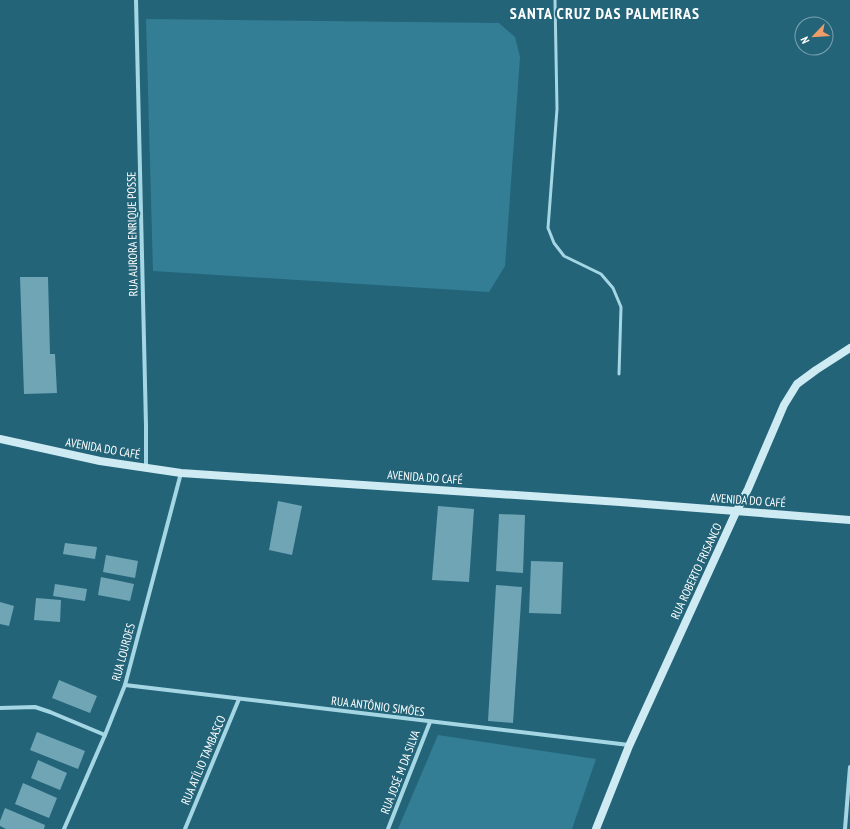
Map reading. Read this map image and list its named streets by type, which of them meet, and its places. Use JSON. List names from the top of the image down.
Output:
{
  "streets": {
    "street": [
      "RUA AURORA ENRIQUE POSSE",
      "AVENIDA DO CAFÉ",
      "RUA ROBERTO FRISANCO",
      "RUA LOURDES",
      "RUA ANTÔNIO SIMÕES",
      "RUA ATÍLIO TAMBASCO",
      "RUA JOSÉ M DA SILVA"
    ]
  },
  "crossings": [
    ["RUA AURORA ENRIQUE POSSE", "AVENIDA DO CAFÉ"],
    ["AVENIDA DO CAFÉ", "RUA ROBERTO FRISANCO"],
    ["AVENIDA DO CAFÉ", "RUA LOURDES"],
    ["RUA ROBERTO FRISANCO", "RUA ANTÔNIO SIMÕES"],
    ["RUA LOURDES", "RUA ANTÔNIO SIMÕES"],
    ["RUA ANTÔNIO SIMÕES", "RUA ATÍLIO TAMBASCO"],
    ["RUA ANTÔNIO SIMÕES", "RUA JOSÉ M DA SILVA"]
  ],
  "districts": ["SANTA CRUZ DAS PALMEIRAS"],
  "north": "bottom left"
}
